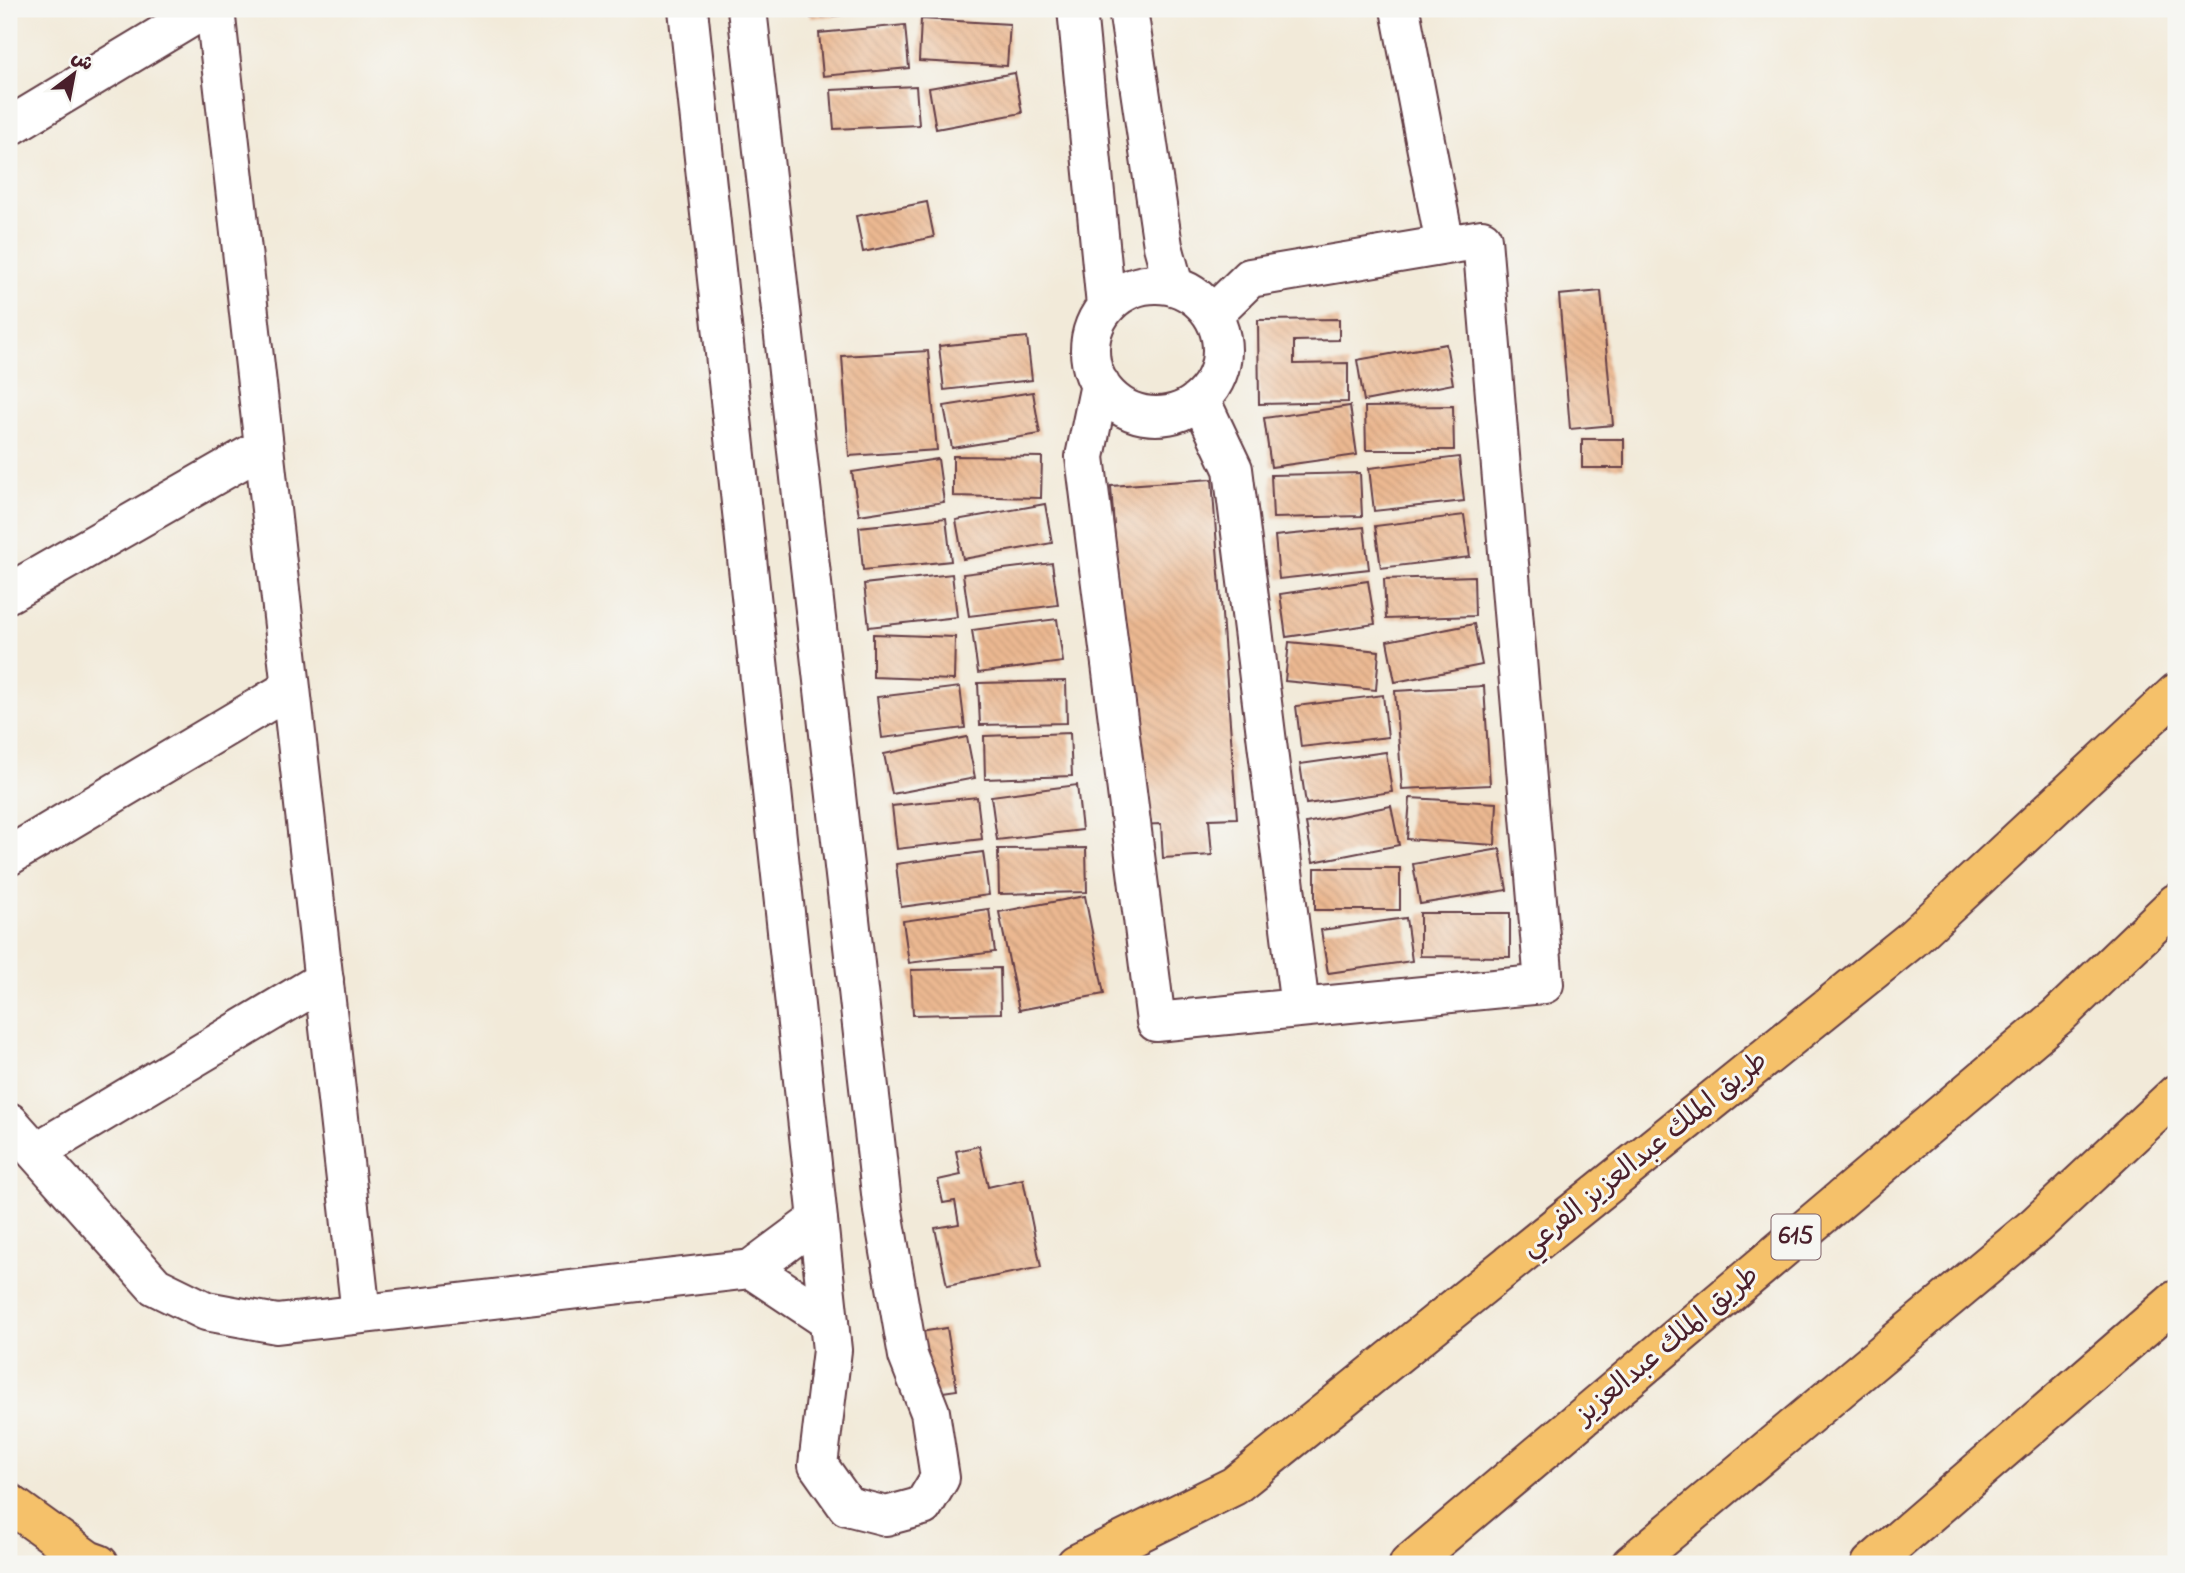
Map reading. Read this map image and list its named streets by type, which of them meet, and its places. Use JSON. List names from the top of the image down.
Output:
{
  "streets": {
    "main road": ["طريق الملك عبدالعزيز الفرعي", "615", "طريق الملك عبدالعزيز"]
  },
  "north": "top right"
}
